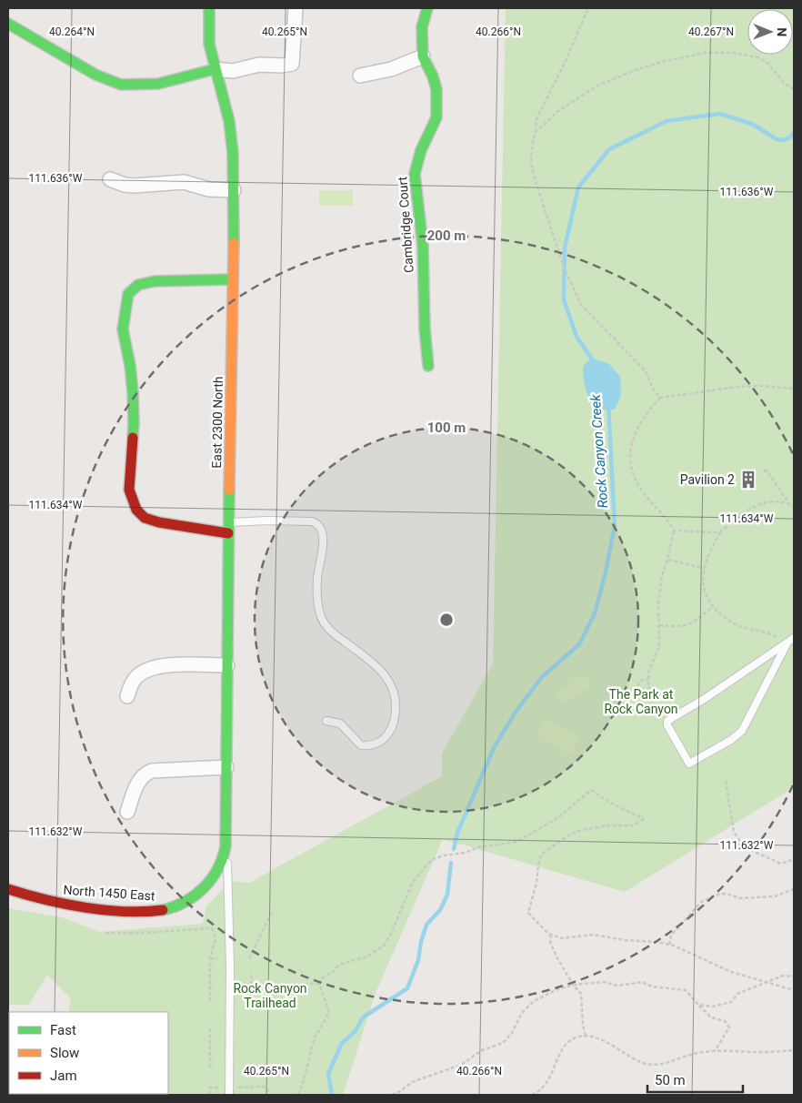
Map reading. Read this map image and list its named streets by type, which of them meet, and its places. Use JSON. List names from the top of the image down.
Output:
{
  "streets": {
    "street": ["Cambridge Court", "East 2300 North", "North 1450 East"]
  },
  "crossings": [
    ["East 2300 North", "North 1450 East"]
  ],
  "water": ["Rock Canyon Creek"],
  "parks": ["The Park at Rock Canyon", "Rock Canyon Trailhead"],
  "places": {
    "building": ["Pavilion 2"]
  },
  "legend": ["Fast", "Slow", "Jam"],
  "scale_bar": "50 m",
  "north": "right",
  "coordinates": [
    "40.264°N",
    "40.265°N",
    "40.266°N",
    "40.267°N",
    "111.636°W",
    "111.634°W",
    "111.632°W"
  ],
  "rings": ["200 m", "100 m"]
}
